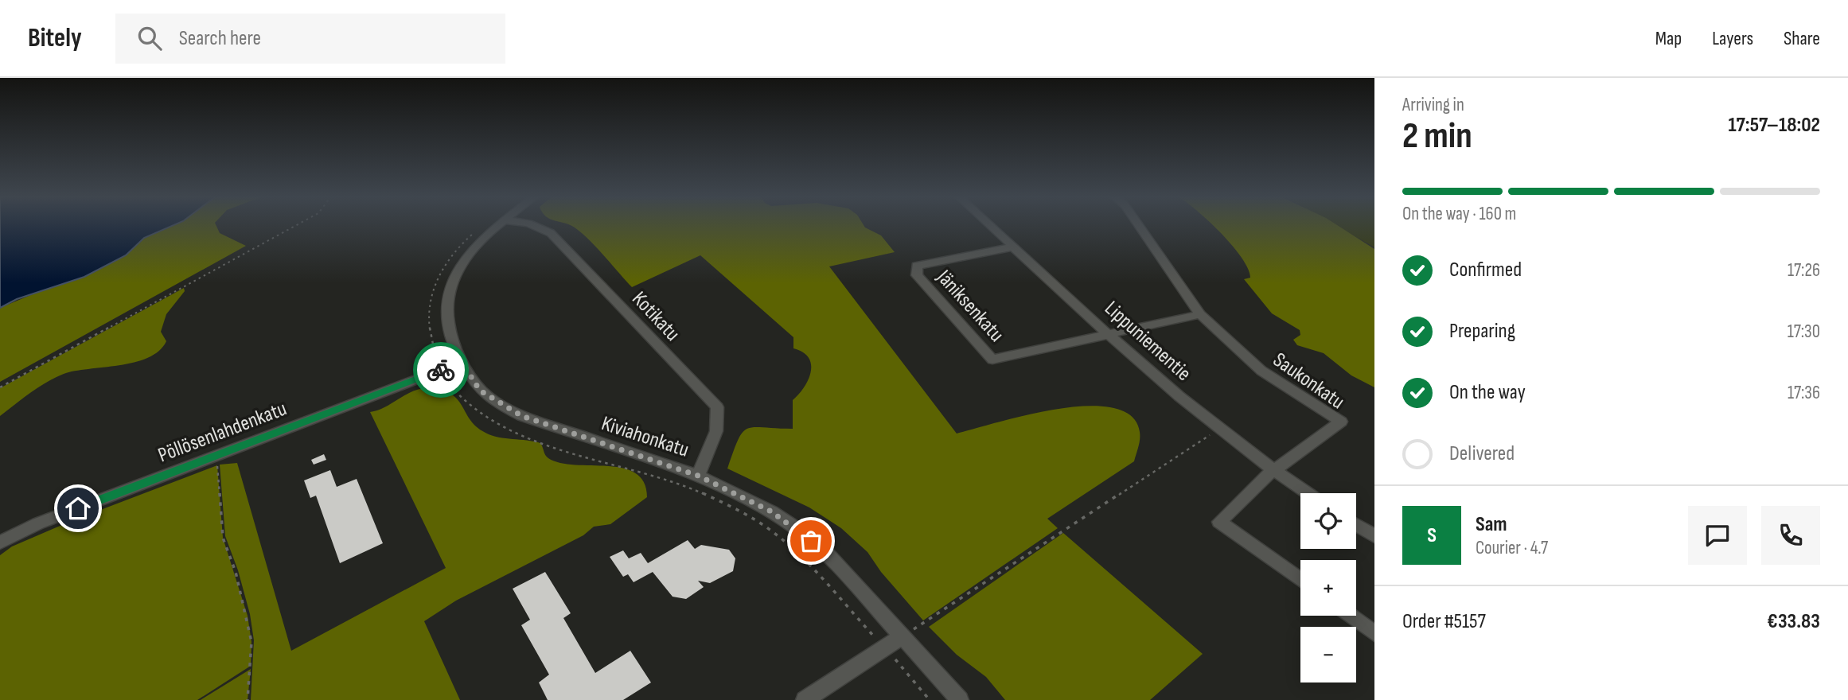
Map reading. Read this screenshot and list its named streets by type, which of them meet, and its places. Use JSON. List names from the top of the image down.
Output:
{
  "streets": {
    "street": [
      "Jäniksenkatu",
      "Kotikatu",
      "Lippuniementie",
      "Saukonkatu",
      "Pöllösenlahdenkatu",
      "Kiviahonkatu"
    ]
  },
  "crossings": [
    ["Jäniksenkatu", "Lippuniementie"],
    ["Jäniksenkatu", "Saukonkatu"],
    ["Kotikatu", "Kiviahonkatu"],
    ["Lippuniementie", "Saukonkatu"],
    ["Pöllösenlahdenkatu", "Kiviahonkatu"]
  ],
  "page": {
    "header": "Bitely",
    "search": "Search here",
    "nav": ["Map", "Layers", "Share"],
    "heading": ["2 min", "Arriving in", "17:57–18:02"],
    "panel": [
      "Sam",
      "Courier · 4.7",
      "Order #5157",
      "€33.83"
    ],
    "bar": "On the way · 160 m",
    "list": [
      ["Confirmed", "17:26"],
      ["Preparing", "17:30"],
      ["On the way", "17:36"],
      "Delivered"
    ],
    "map_buttons": ["+", "−"],
    "round": "S"
  }
}
